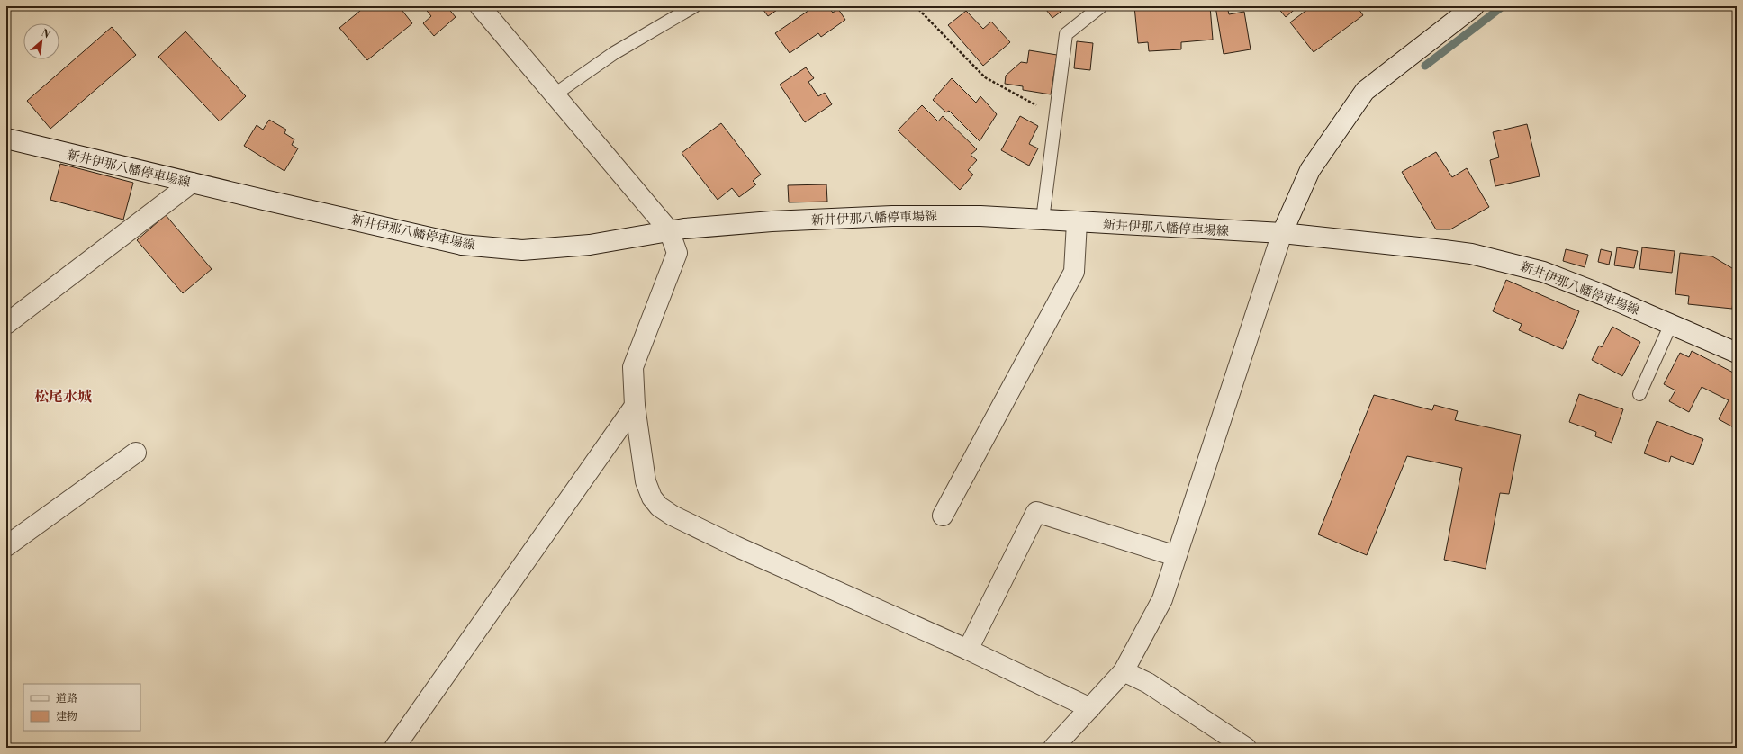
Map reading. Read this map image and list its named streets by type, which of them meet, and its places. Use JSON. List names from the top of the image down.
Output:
{
  "streets": {
    "street": ["新井伊那八幡停車場線"]
  },
  "districts": ["松尾水城"],
  "legend": ["道路", "建物"],
  "north": "top right"
}
